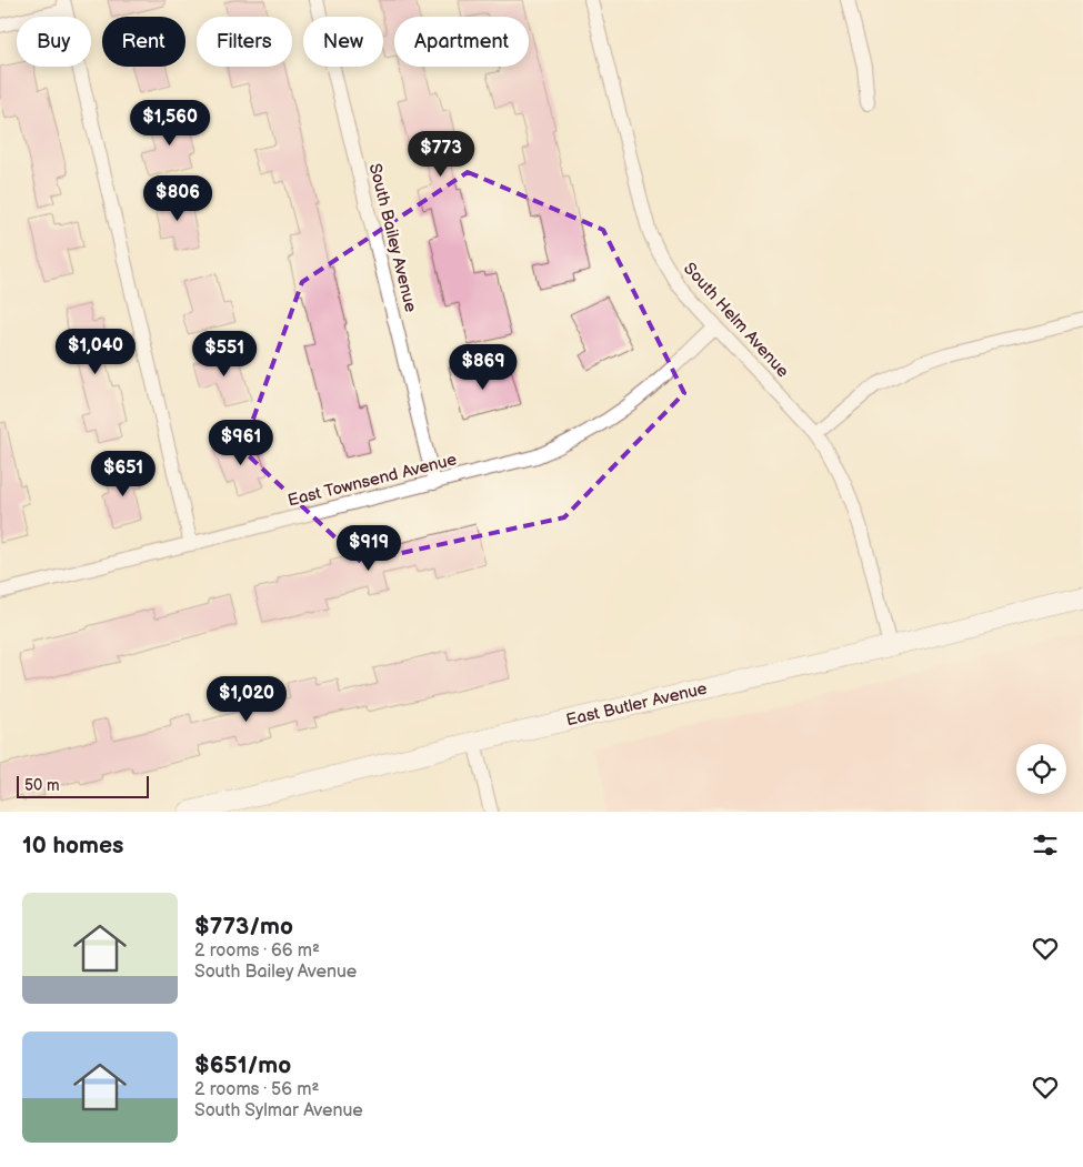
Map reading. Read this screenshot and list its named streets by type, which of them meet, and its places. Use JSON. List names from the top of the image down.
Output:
{
  "streets": {
    "street": [
      "South Bailey Avenue",
      "South Helm Avenue",
      "East Townsend Avenue",
      "East Butler Avenue"
    ]
  },
  "crossings": [
    ["South Bailey Avenue", "East Townsend Avenue"],
    ["South Helm Avenue", "East Townsend Avenue"],
    ["South Helm Avenue", "East Butler Avenue"]
  ],
  "scale_bar": "50 m",
  "page": {
    "chip": [
      "Buy",
      "Rent",
      "Filters",
      "New",
      "Apartment"
    ],
    "price": [
      "$1,560",
      "$773",
      "$806",
      "$1,040",
      "$551",
      "$869",
      "$961",
      "$651",
      "$919",
      "$1,020"
    ],
    "scale": "50 m",
    "heading": "10 homes",
    "list": [
      {
        "name": "$773/mo",
        "note": "2 rooms · 66 m² · South Bailey Avenue"
      },
      {
        "name": "$651/mo",
        "note": "2 rooms · 56 m² · South Sylmar Avenue"
      }
    ]
  }
}
